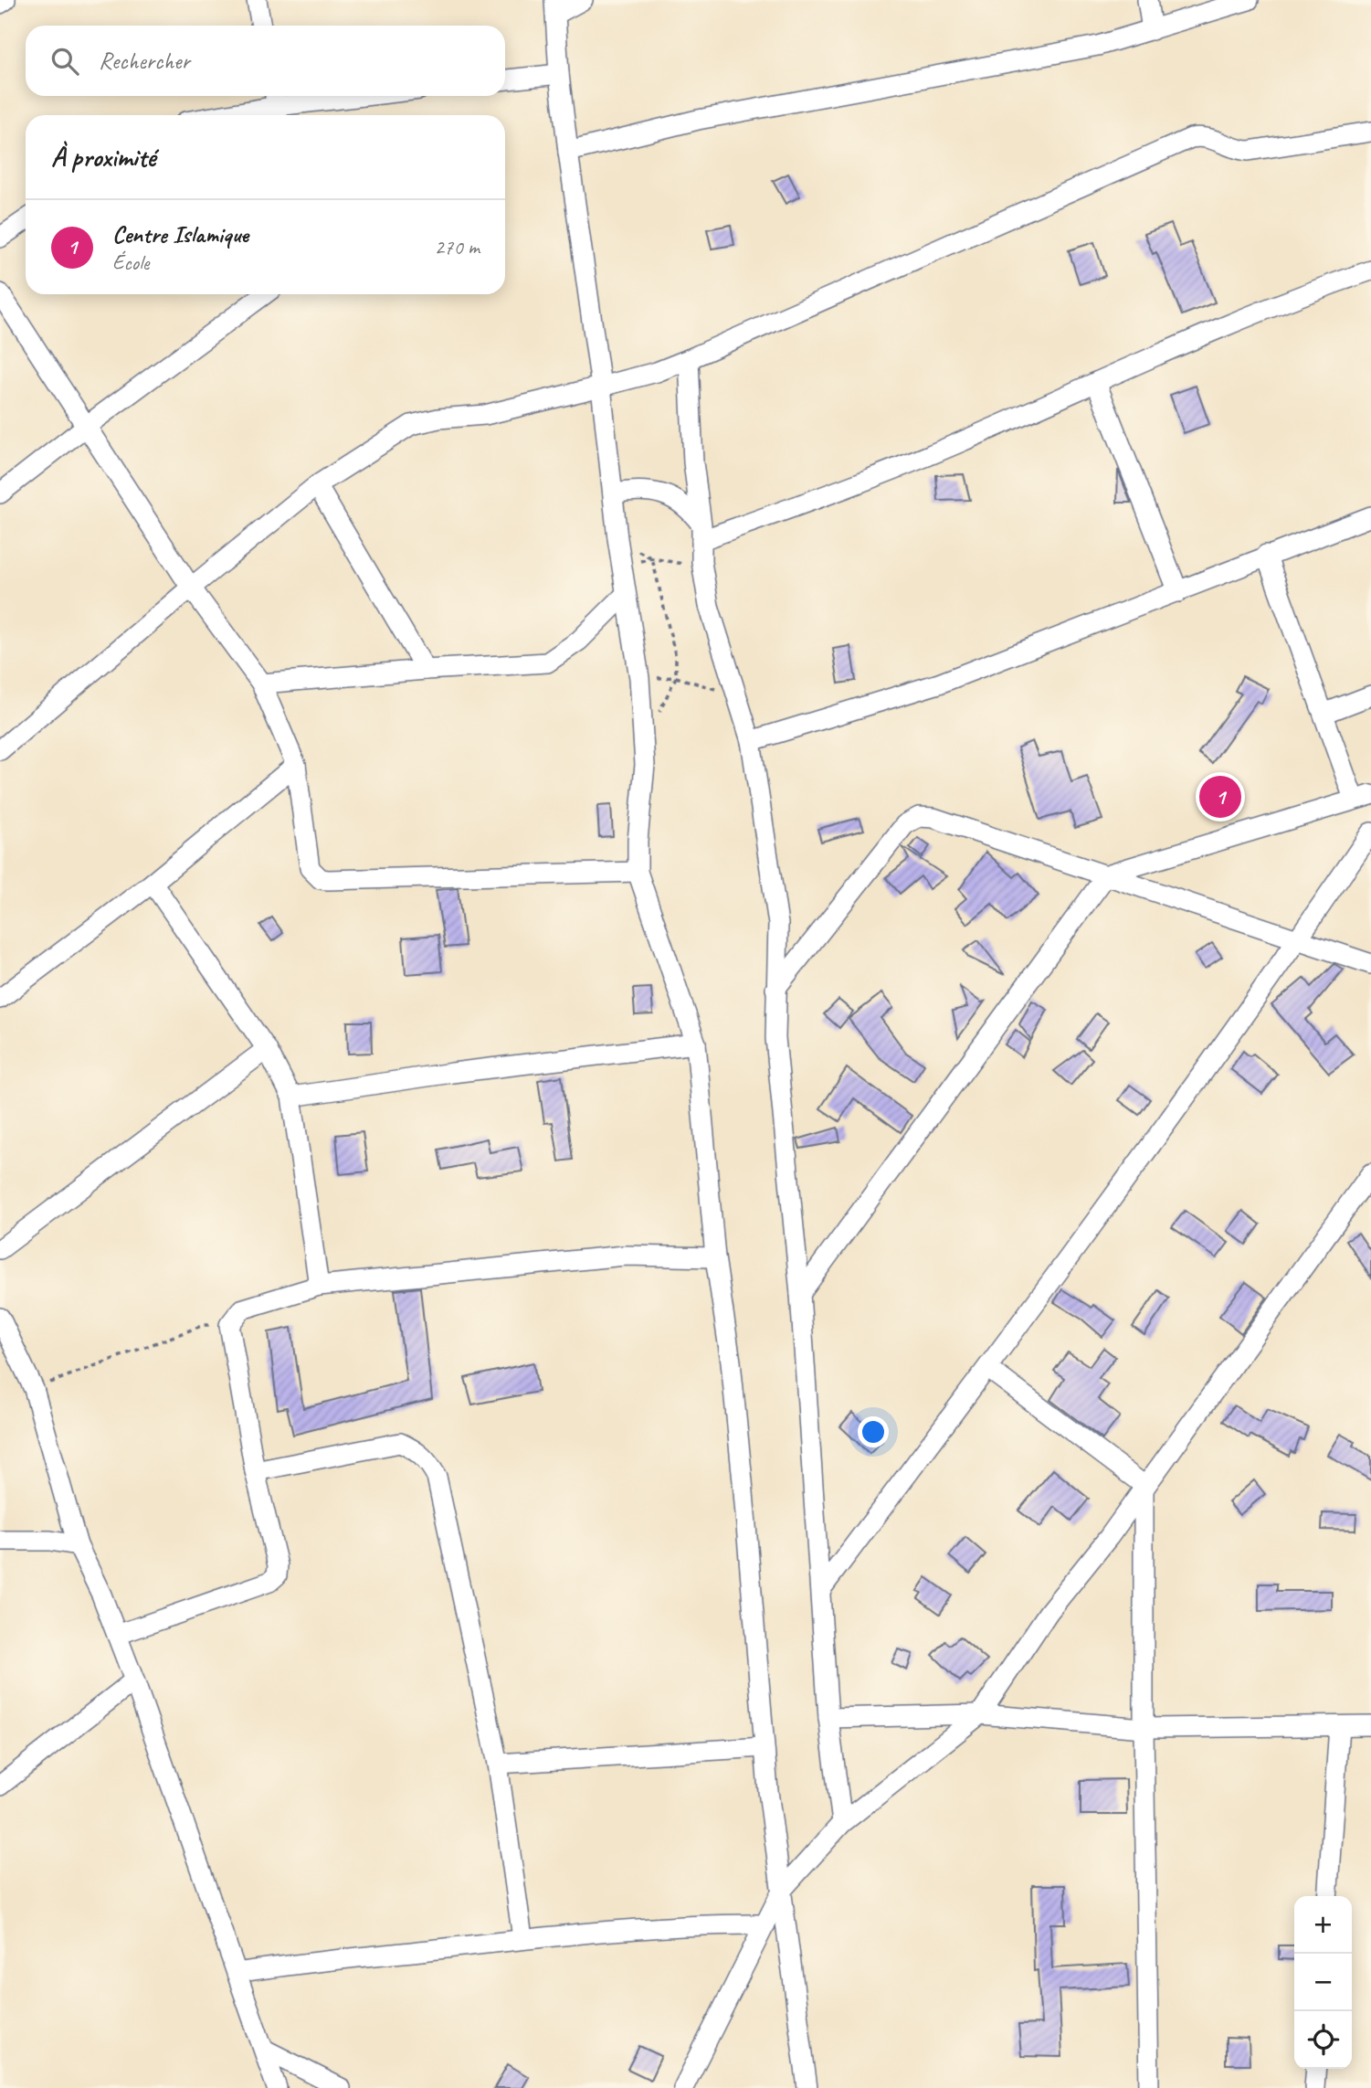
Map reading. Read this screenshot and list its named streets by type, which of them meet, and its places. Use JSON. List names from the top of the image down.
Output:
{
  "page": {
    "search": "Rechercher",
    "heading": "À proximité",
    "list": [
      {
        "mark": "1",
        "name": "Centre Islamique",
        "note": "École",
        "value": "270 m"
      }
    ],
    "pins": "1",
    "map_buttons": ["+", "−"]
  }
}
